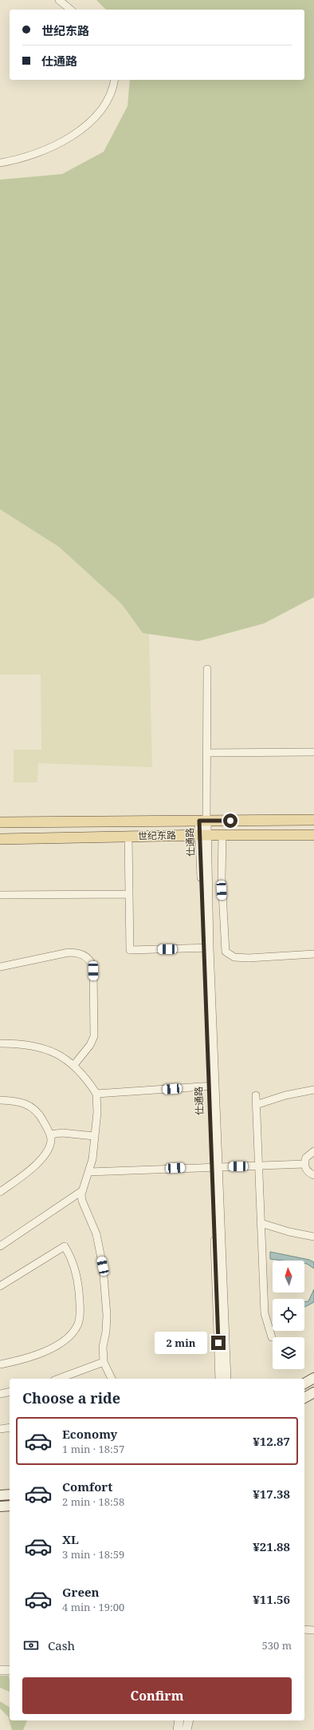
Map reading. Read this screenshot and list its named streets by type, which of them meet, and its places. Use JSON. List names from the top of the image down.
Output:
{
  "streets": {
    "main road": ["世纪东路"],
    "street": ["仕通路"]
  },
  "crossings": [
    ["世纪东路", "仕通路"]
  ],
  "north": "top",
  "page": {
    "banner": ["世纪东路", "仕通路"],
    "bubble": "2 min",
    "heading": "Choose a ride",
    "list": [
      {
        "name": "Economy",
        "note": "1 min · 18:57",
        "value": "¥12.87"
      },
      {
        "name": "Comfort",
        "note": "2 min · 18:58",
        "value": "¥17.38"
      },
      {
        "name": "XL",
        "note": "3 min · 18:59",
        "value": "¥21.88"
      },
      {
        "name": "Green",
        "note": "4 min · 19:00",
        "value": "¥11.56"
      }
    ],
    "pay": ["Cash", "530 m"],
    "buttons": "Confirm"
  }
}
